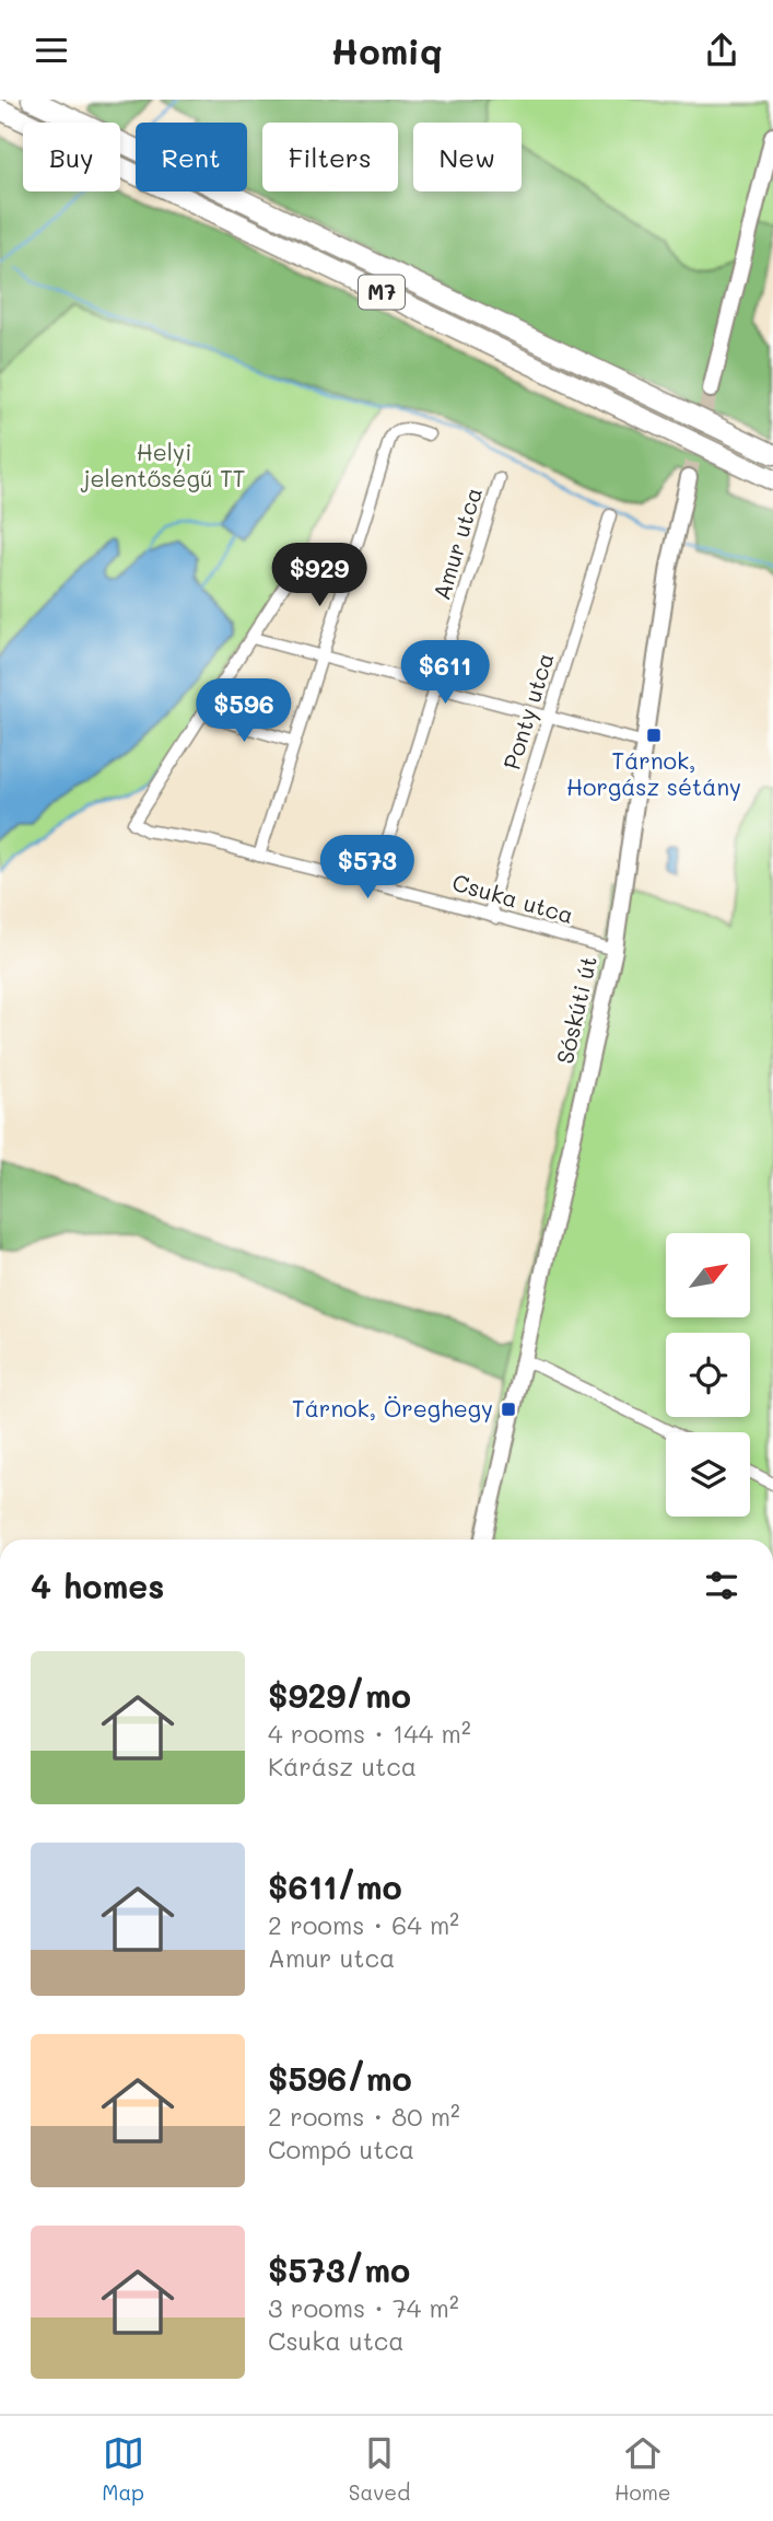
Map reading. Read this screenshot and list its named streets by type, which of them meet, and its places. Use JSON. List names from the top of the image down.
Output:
{
  "streets": {
    "highway": ["M7"],
    "main road": ["Sóskúti út"],
    "street": ["Amur utca", "Ponty utca", "Csuka utca"]
  },
  "crossings": [
    ["Amur utca", "Csuka utca"],
    ["Ponty utca", "Csuka utca"],
    ["Csuka utca", "Sóskúti út"]
  ],
  "parks": ["Helyi jelentőségű TT"],
  "places": {
    "transit": ["Tárnok, Horgász sétány", "Tárnok, Öreghegy"]
  },
  "north": "top right",
  "page": {
    "header": "Homiq",
    "chip": [
      "Buy",
      "Rent",
      "Filters",
      "New"
    ],
    "price": [
      "$929",
      "$611",
      "$596",
      "$573"
    ],
    "heading": "4 homes",
    "list": [
      {
        "name": "$929/mo",
        "note": "4 rooms · 144 m² · Kárász utca"
      },
      {
        "name": "$611/mo",
        "note": "2 rooms · 64 m² · Amur utca"
      },
      {
        "name": "$596/mo",
        "note": "2 rooms · 80 m² · Compó utca"
      },
      {
        "name": "$573/mo",
        "note": "3 rooms · 74 m² · Csuka utca"
      }
    ],
    "tabs": ["Map", "Saved", "Home"]
  }
}
